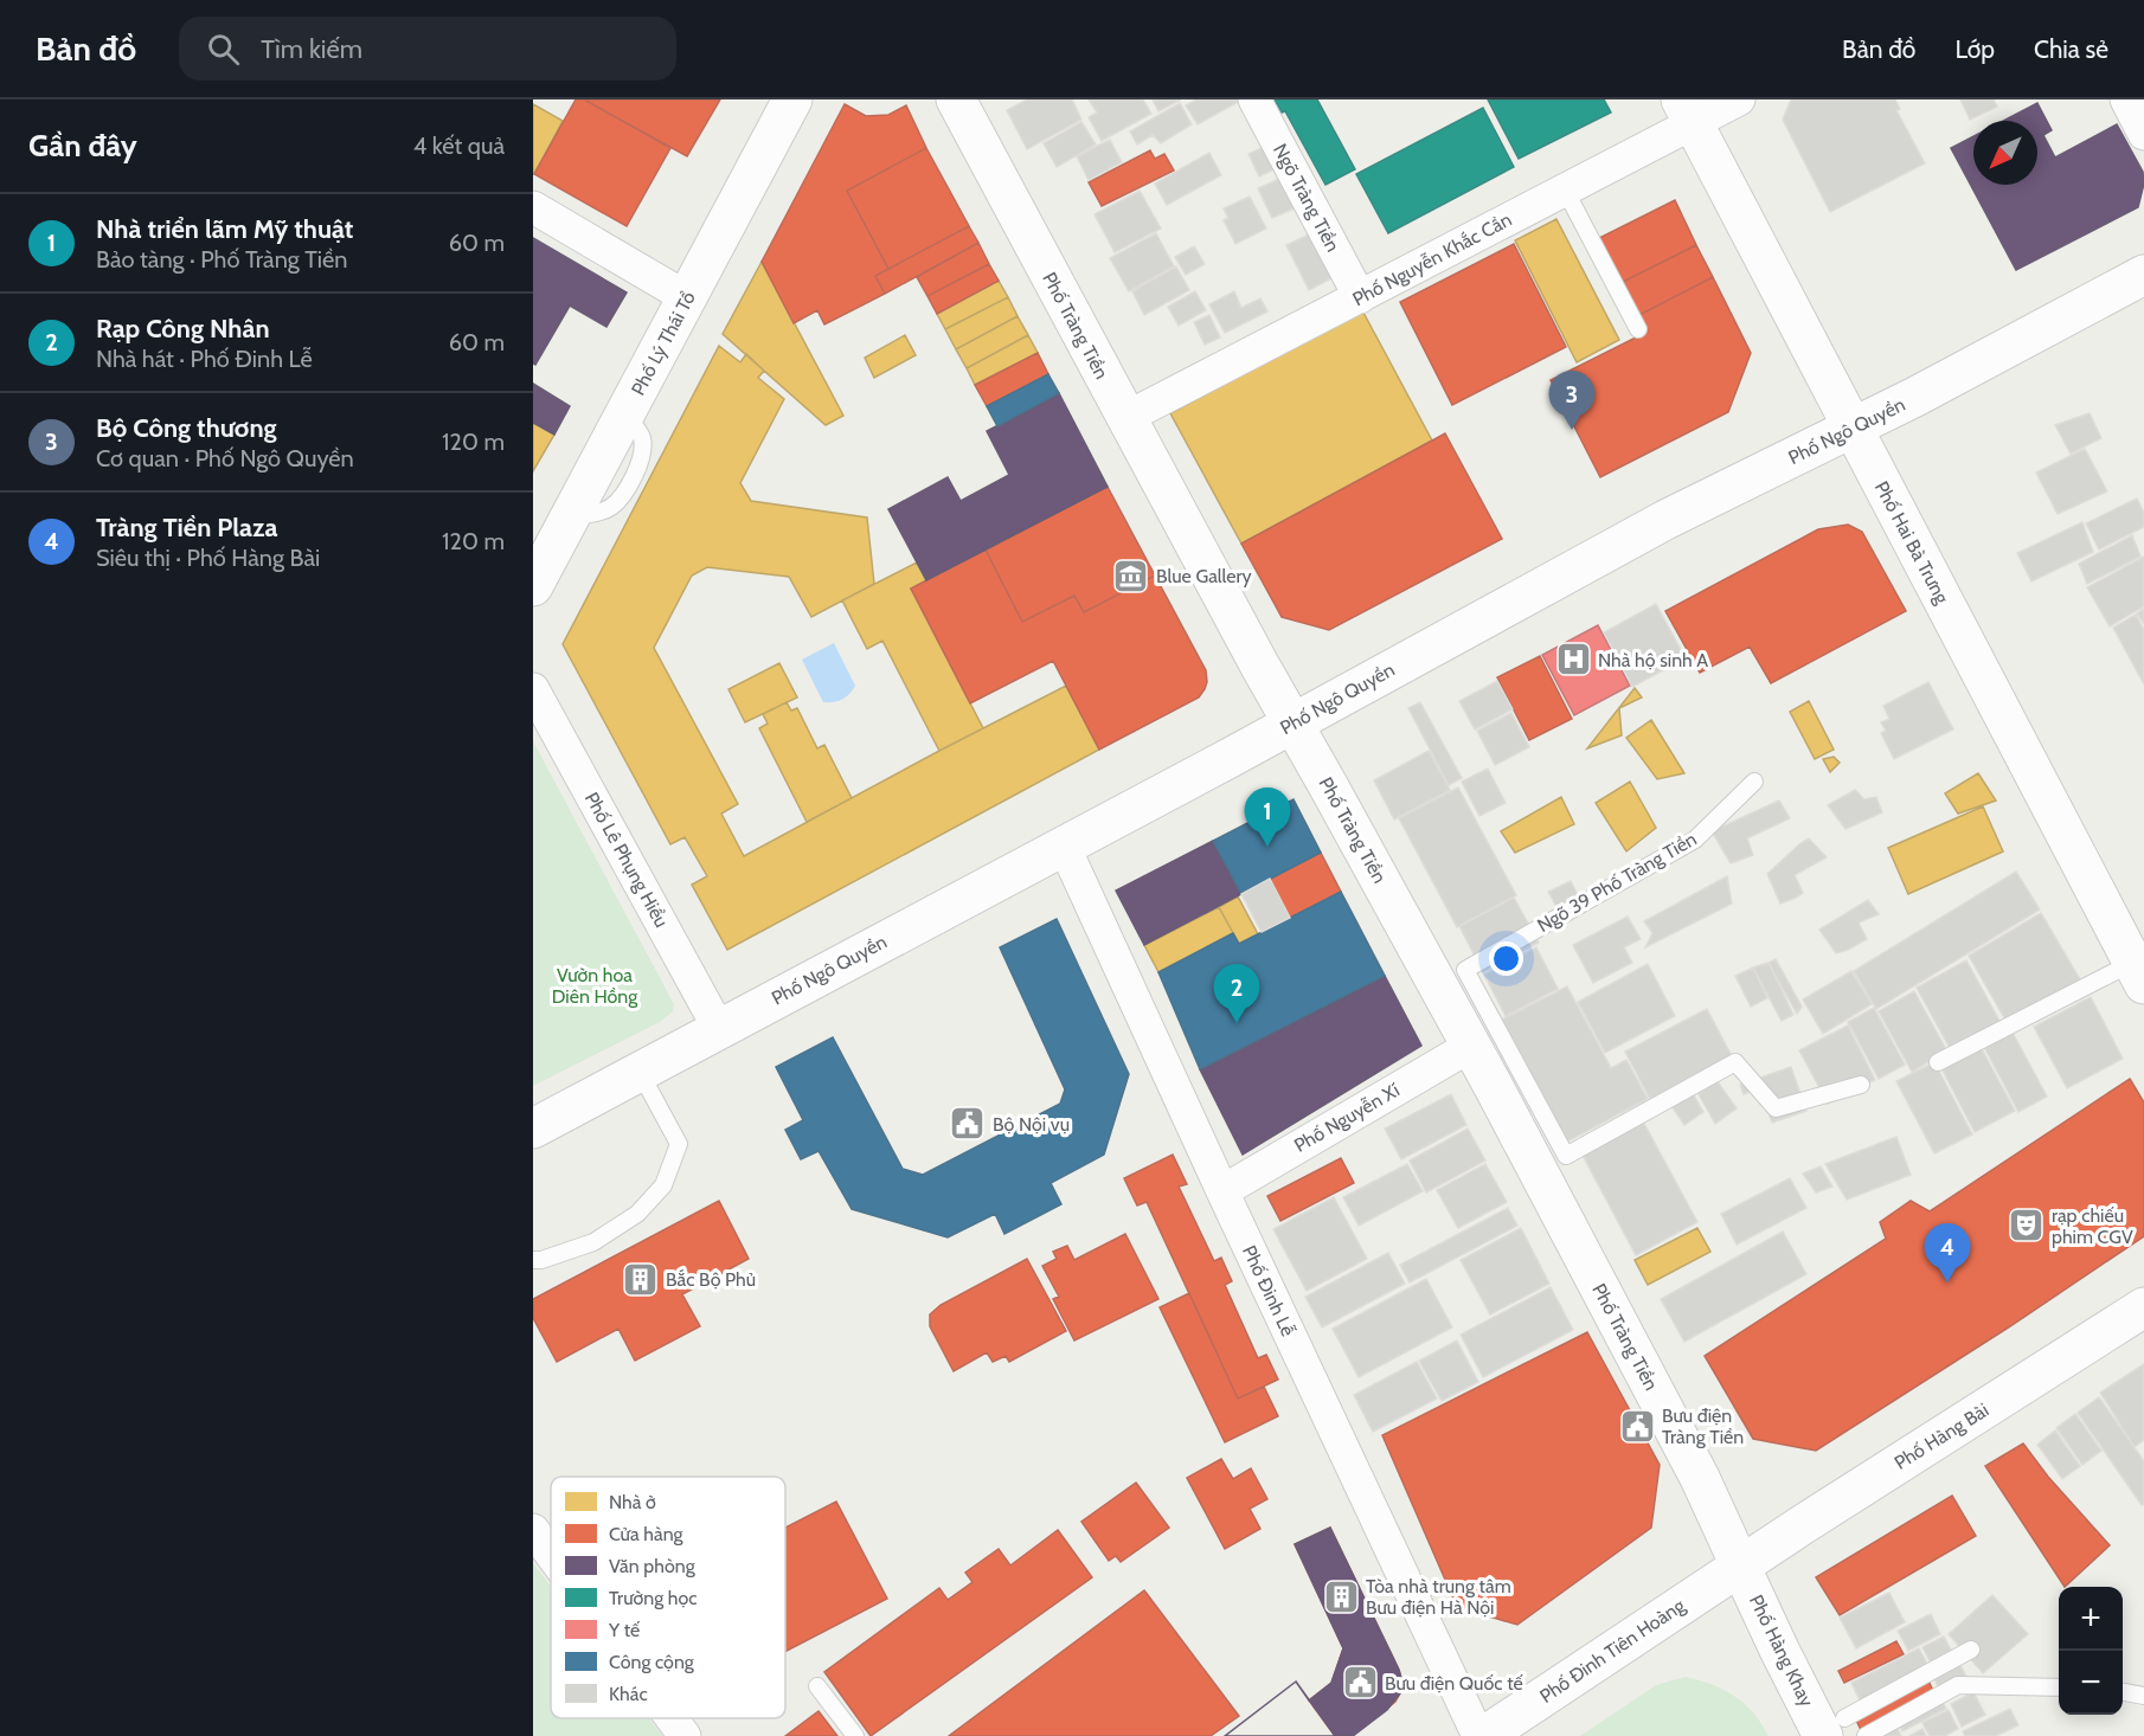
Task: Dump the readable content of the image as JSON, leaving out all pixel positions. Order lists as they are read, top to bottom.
{
  "streets": {
    "street": [
      "Ngõ Tràng Tiền",
      "Phố Nguyễn Khắc Cần",
      "Phố Tràng Tiền",
      "Phố Lý Thái Tổ",
      "Phố Ngô Quyền",
      "Phố Hai Bà Trưng",
      "Phố Lê Phụng Hiểu",
      "Phố Nguyễn Xí",
      "Phố Đinh Lễ",
      "Phố Hàng Bài",
      "Phố Đinh Tiên Hoàng",
      "Phố Hàng Khay"
    ],
    "lane": ["Ngõ 39 Phố Tràng Tiền"]
  },
  "crossings": [
    ["Ngõ Tràng Tiền", "Phố Nguyễn Khắc Cần"],
    ["Phố Nguyễn Khắc Cần", "Phố Tràng Tiền"],
    ["Phố Nguyễn Khắc Cần", "Phố Hai Bà Trưng"],
    ["Phố Tràng Tiền", "Phố Ngô Quyền"],
    ["Phố Tràng Tiền", "Phố Nguyễn Xí"],
    ["Phố Tràng Tiền", "Phố Hàng Bài"],
    ["Phố Tràng Tiền", "Phố Đinh Tiên Hoàng"],
    ["Phố Tràng Tiền", "Phố Hàng Khay"],
    ["Phố Ngô Quyền", "Phố Hai Bà Trưng"],
    ["Phố Ngô Quyền", "Phố Lê Phụng Hiểu"],
    ["Phố Ngô Quyền", "Phố Đinh Lễ"],
    ["Phố Nguyễn Xí", "Phố Đinh Lễ"],
    ["Phố Hàng Bài", "Phố Đinh Tiên Hoàng"],
    ["Phố Hàng Bài", "Phố Hàng Khay"],
    ["Phố Đinh Tiên Hoàng", "Phố Hàng Khay"]
  ],
  "parks": ["Vườn hoa Diên Hồng"],
  "places": {
    "museum": ["Blue Gallery"],
    "hospital": ["Nhà hộ sinh A"],
    "public building": ["Bộ Nội vụ", "Bưu điện Tràng Tiền", "Bưu điện Quốc tế"],
    "theatre": ["rạp chiếu phim CGV"],
    "building": ["Bắc Bộ Phủ", "Tòa nhà trung tâm Bưu điện Hà Nội"]
  },
  "legend": [
    "Nhà ở",
    "Cửa hàng",
    "Văn phòng",
    "Trường học",
    "Y tế",
    "Công cộng",
    "Khác"
  ],
  "north": "bottom left",
  "page": {
    "header": "Bản đồ",
    "search": "Tìm kiếm",
    "nav": ["Bản đồ", "Lớp", "Chia sẻ"],
    "heading": ["Gần đây", "4 kết quả"],
    "list": [
      {
        "mark": "1",
        "name": "Nhà triển lãm Mỹ thuật",
        "note": "Bảo tàng · Phố Tràng Tiền",
        "value": "60 m"
      },
      {
        "mark": "2",
        "name": "Rạp Công Nhân",
        "note": "Nhà hát · Phố Đinh Lễ",
        "value": "60 m"
      },
      {
        "mark": "3",
        "name": "Bộ Công thương",
        "note": "Cơ quan · Phố Ngô Quyền",
        "value": "120 m"
      },
      {
        "mark": "4",
        "name": "Tràng Tiền Plaza",
        "note": "Siêu thị · Phố Hàng Bài",
        "value": "120 m"
      }
    ],
    "pins": [
      "3",
      "1",
      "2",
      "4"
    ],
    "map_buttons": ["+", "−"]
  }
}
